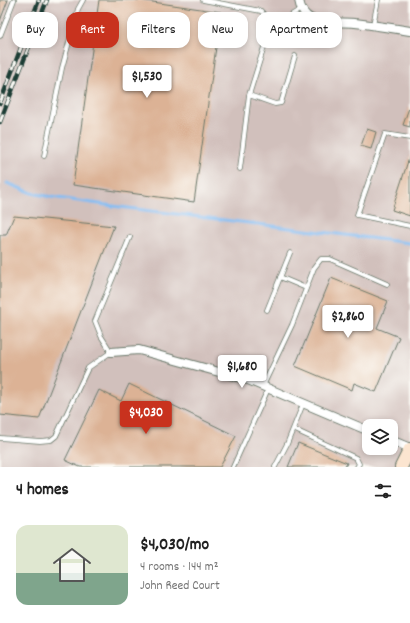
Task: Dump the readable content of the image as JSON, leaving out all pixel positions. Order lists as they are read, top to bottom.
{
  "page": {
    "chip": [
      "Buy",
      "Rent",
      "Filters",
      "New",
      "Apartment"
    ],
    "price": [
      "$1,530",
      "$2,860",
      "$1,680",
      "$4,030"
    ],
    "heading": "4 homes",
    "list": [
      {
        "name": "$4,030/mo",
        "note": "4 rooms · 144 m² · John Reed Court"
      }
    ]
  }
}
